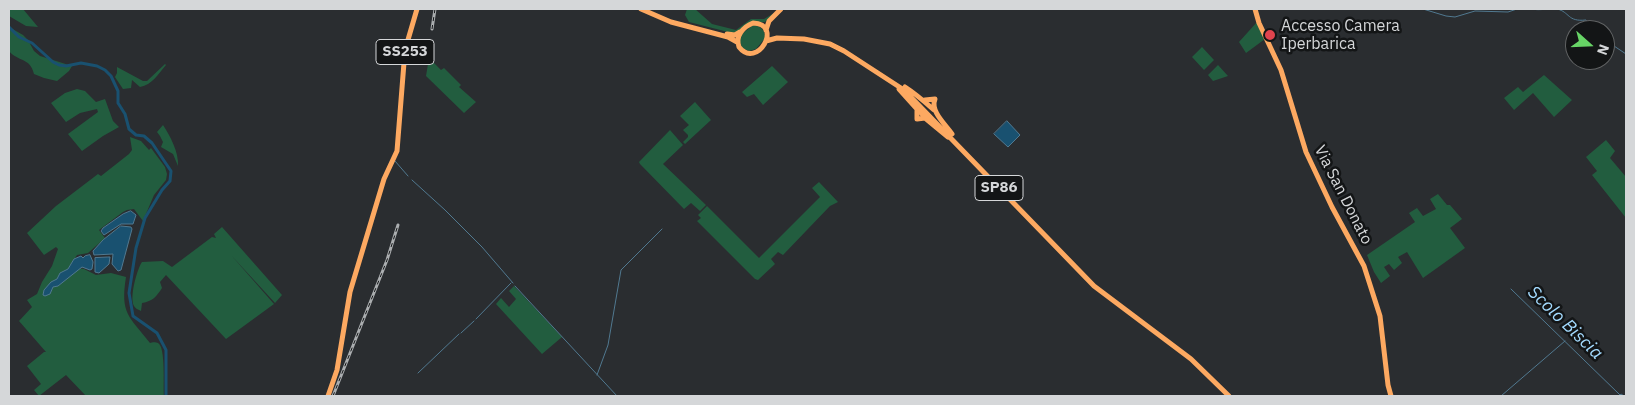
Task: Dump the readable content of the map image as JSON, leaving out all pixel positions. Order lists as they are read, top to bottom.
{
  "streets": {
    "main road": ["SS253", "SP86", "Via San Donato"]
  },
  "water": ["Scolo Biscia"],
  "places": ["Accesso Camera Iperbarica"],
  "north": "right"
}
